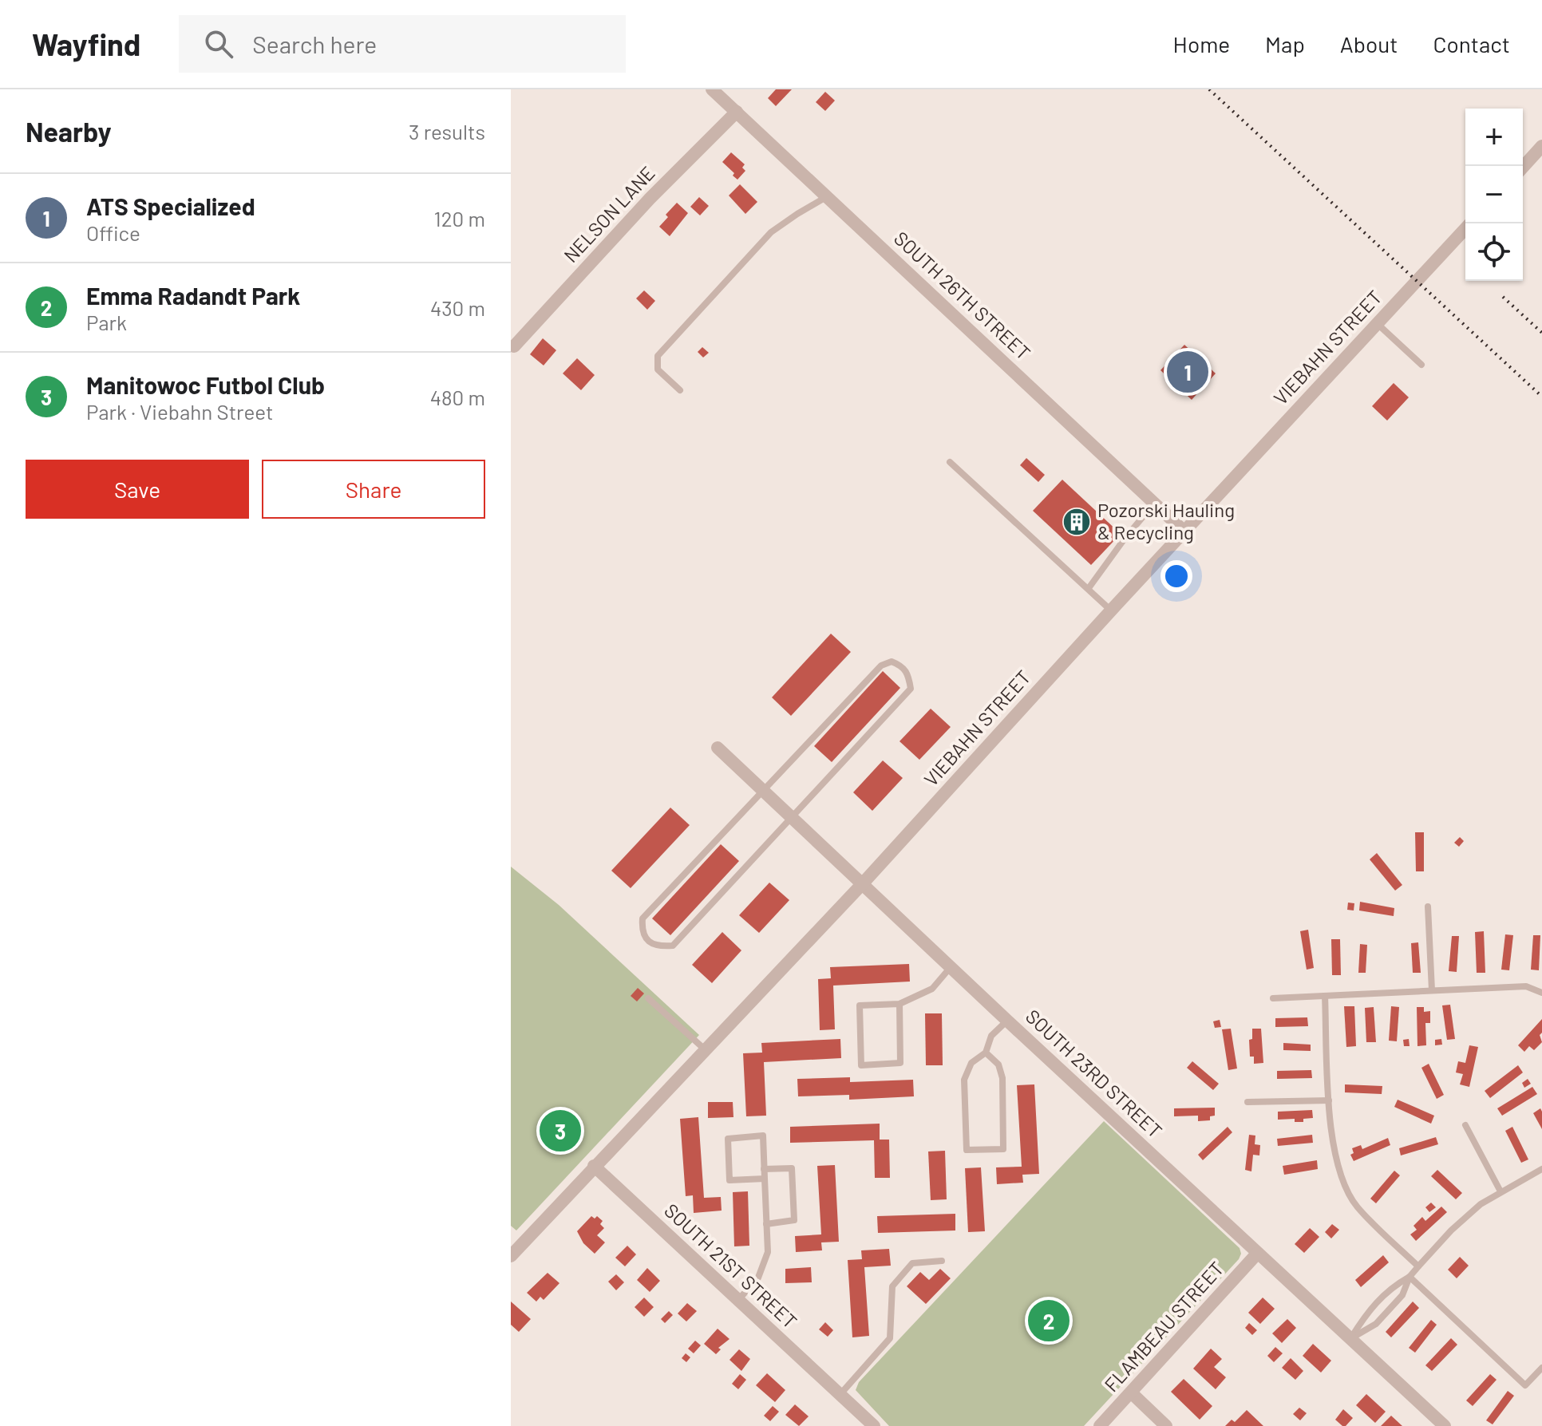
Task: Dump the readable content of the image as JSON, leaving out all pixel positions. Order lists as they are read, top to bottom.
{
  "streets": {
    "street": [
      "NELSON LANE",
      "SOUTH 26TH STREET",
      "VIEBAHN STREET",
      "SOUTH 23RD STREET",
      "SOUTH 21ST STREET",
      "FLAMBEAU STREET"
    ]
  },
  "crossings": [
    ["NELSON LANE", "SOUTH 26TH STREET"],
    ["SOUTH 26TH STREET", "VIEBAHN STREET"],
    ["VIEBAHN STREET", "SOUTH 23RD STREET"],
    ["VIEBAHN STREET", "SOUTH 21ST STREET"],
    ["SOUTH 23RD STREET", "FLAMBEAU STREET"]
  ],
  "places": {
    "building": ["Pozorski Hauling & Recycling"]
  },
  "page": {
    "header": "Wayfind",
    "search": "Search here",
    "nav": [
      "Home",
      "Map",
      "About",
      "Contact"
    ],
    "heading": ["Nearby", "3 results"],
    "map_buttons": ["+", "−"],
    "list": [
      {
        "mark": "1",
        "name": "ATS Specialized",
        "note": "Office",
        "value": "120 m"
      },
      {
        "mark": "2",
        "name": "Emma Radandt Park",
        "note": "Park",
        "value": "430 m"
      },
      {
        "mark": "3",
        "name": "Manitowoc Futbol Club",
        "note": "Park · Viebahn Street",
        "value": "480 m"
      }
    ],
    "pins": ["1", "3", "2"],
    "buttons": ["Save", "Share"]
  }
}
